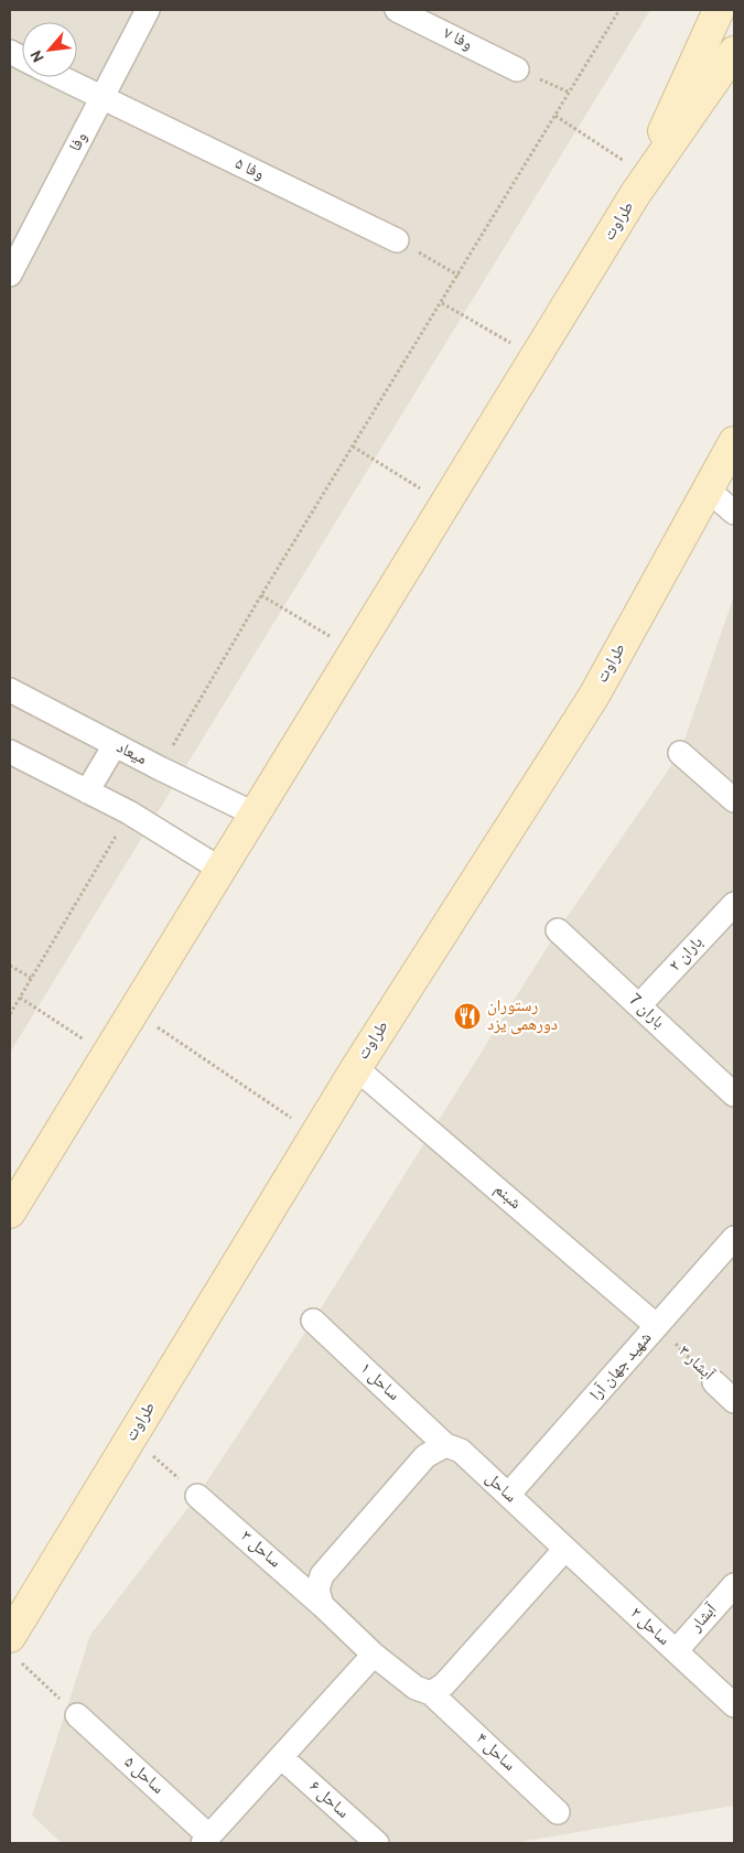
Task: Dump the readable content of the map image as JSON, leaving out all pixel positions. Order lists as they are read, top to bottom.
{
  "streets": {
    "main road": ["طراوت"],
    "street": [
      "وفا ۷",
      "وفا",
      "وفا ۵",
      "میعاد",
      "باران ۲",
      "باران 7",
      "شبنم",
      "آبشار ۳",
      "شهید جهان آرا",
      "ساحل ۱",
      "ساحل",
      "ساحل ۳",
      "آبشار",
      "ساحل ۲",
      "ساحل ۴",
      "ساحل ۵",
      "ساحل ۶"
    ]
  },
  "crossings": [
    ["وفا", "وفا ۵"],
    ["طراوت", "میعاد"],
    ["طراوت", "شبنم"],
    ["باران ۲", "باران 7"],
    ["شبنم", "آبشار ۳"],
    ["شبنم", "شهید جهان آرا"],
    ["آبشار ۳", "شهید جهان آرا"],
    ["شهید جهان آرا", "ساحل"],
    ["ساحل ۱", "ساحل"],
    ["ساحل", "ساحل ۲"],
    ["آبشار", "ساحل ۲"]
  ],
  "places": {
    "restaurant": ["رستوران دورهمی یزد"]
  },
  "north": "bottom left"
}
